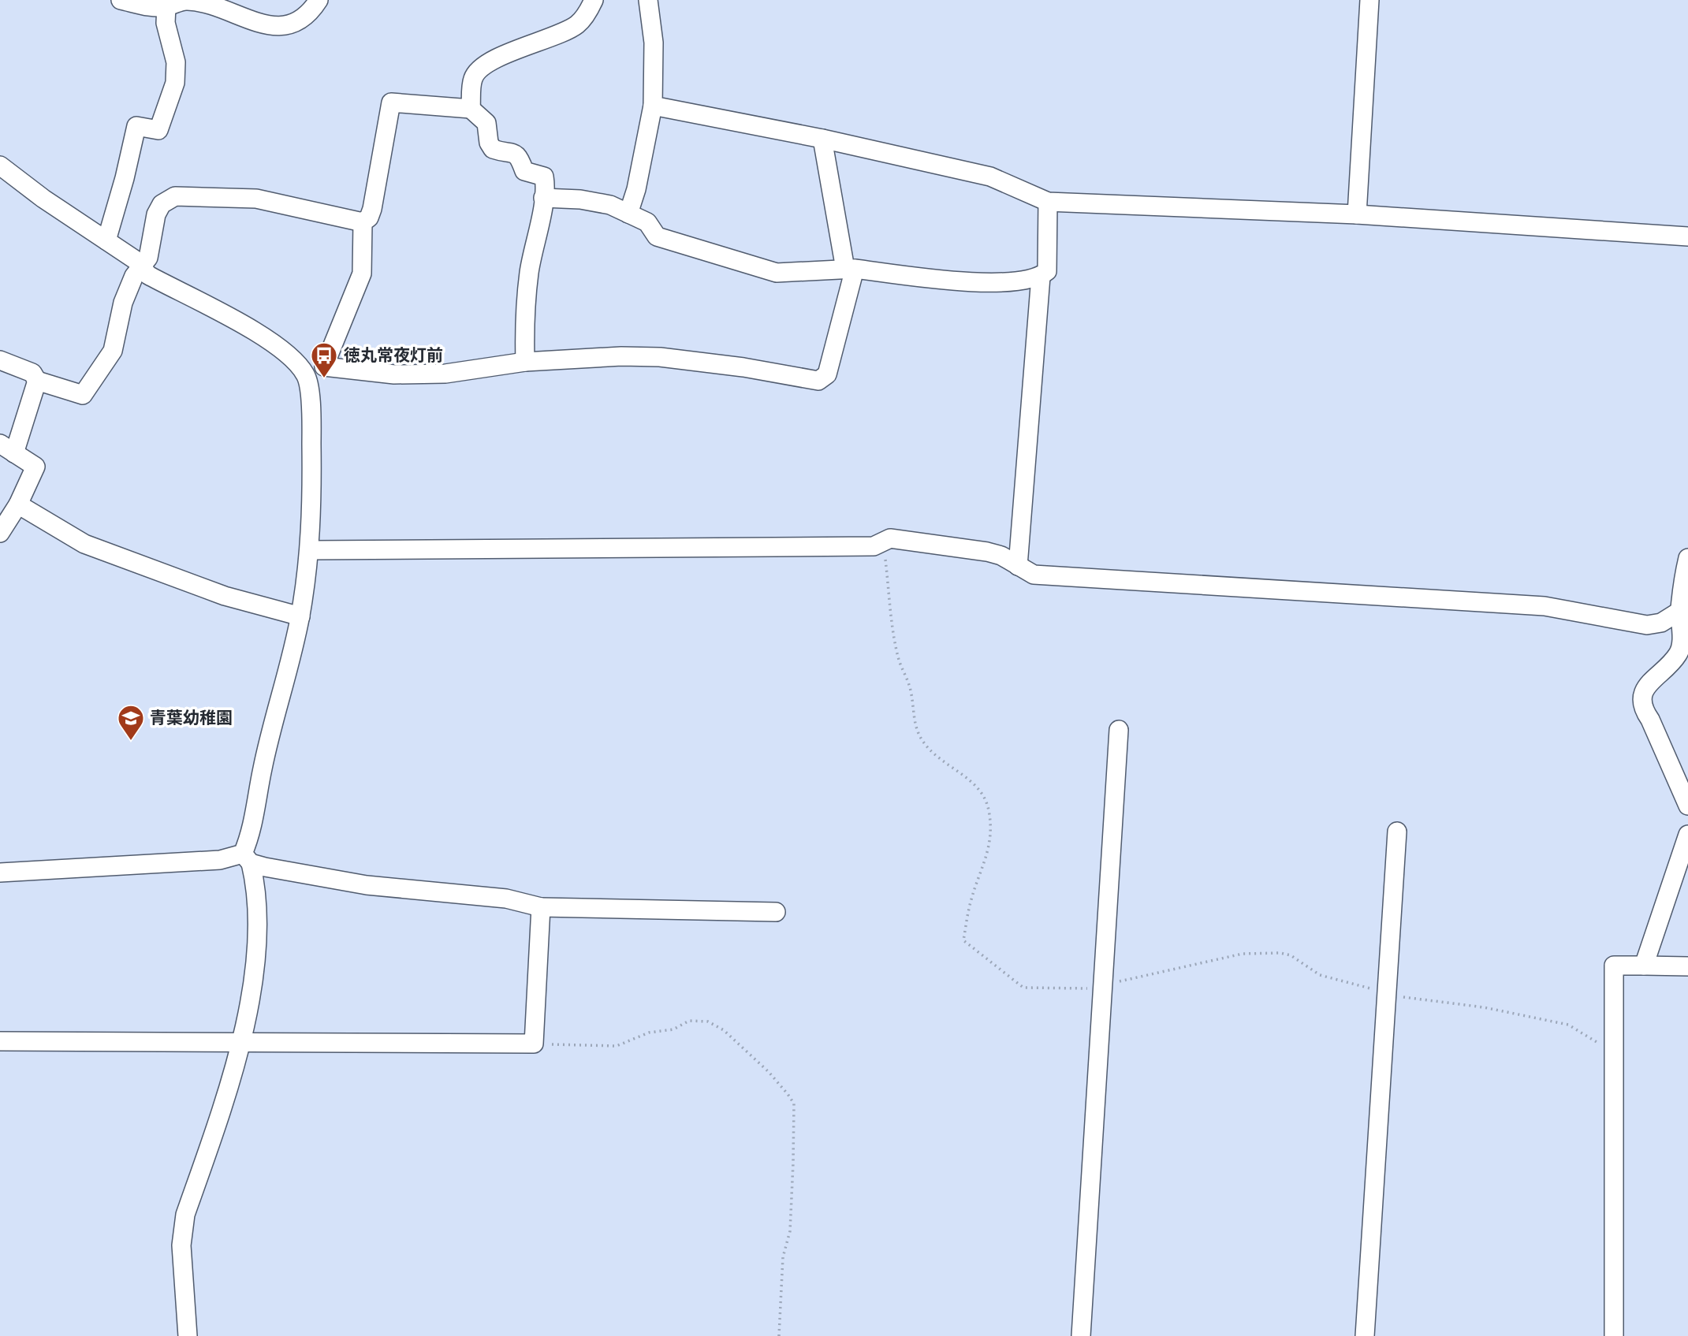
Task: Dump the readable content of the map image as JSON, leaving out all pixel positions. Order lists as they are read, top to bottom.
{
  "places": {
    "bus stop": ["徳丸常夜灯前"],
    "school or university": ["青葉幼稚園"]
  }
}
